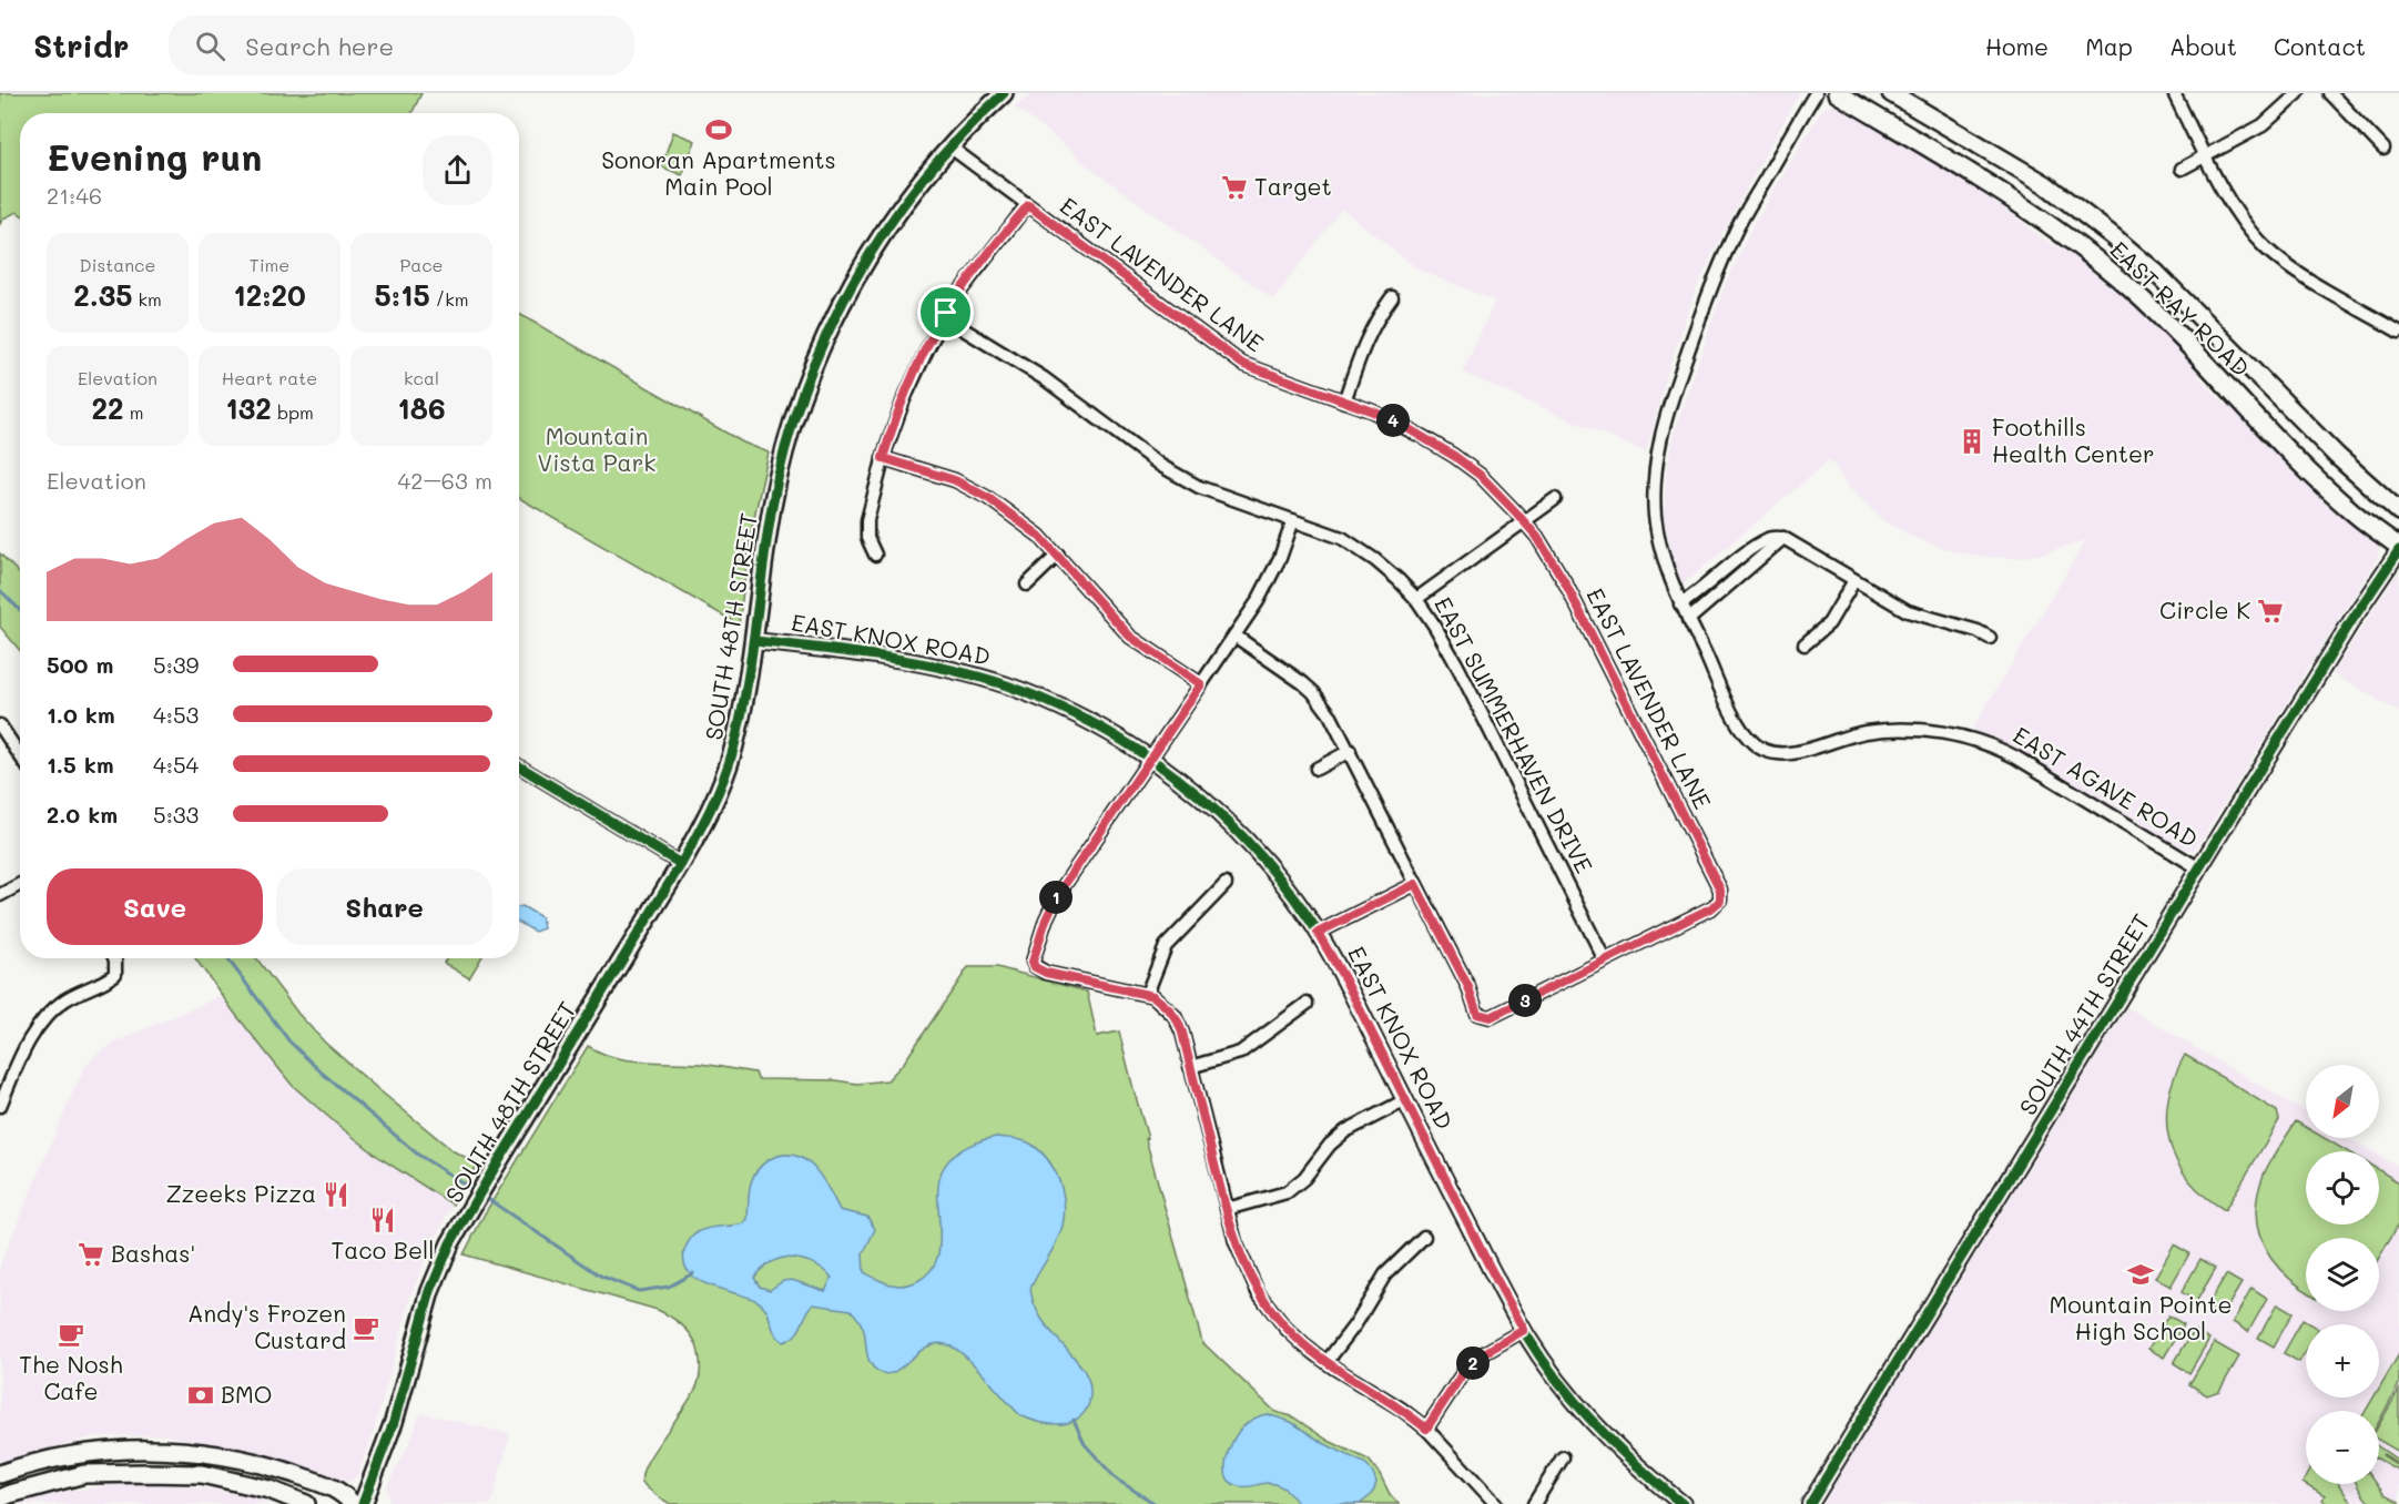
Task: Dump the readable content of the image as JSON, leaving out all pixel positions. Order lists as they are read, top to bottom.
{
  "streets": {
    "main road": ["EAST RAY ROAD", "SOUTH 48TH STREET"],
    "street": [
      "EAST LAVENDER LANE",
      "EAST KNOX ROAD",
      "EAST SUMMERHAVEN DRIVE",
      "EAST AGAVE ROAD",
      "SOUTH 44TH STREET"
    ]
  },
  "crossings": [
    ["EAST LAVENDER LANE", "SOUTH 48TH STREET"],
    ["EAST LAVENDER LANE", "EAST SUMMERHAVEN DRIVE"],
    ["EAST RAY ROAD", "SOUTH 44TH STREET"],
    ["SOUTH 48TH STREET", "EAST KNOX ROAD"],
    ["EAST AGAVE ROAD", "SOUTH 44TH STREET"]
  ],
  "parks": ["Mountain Vista Park"],
  "places": {
    "sports": ["Sonoran Apartments Main Pool"],
    "supermarket": ["Target", "Circle K", "Bashas'"],
    "building": ["Foothills Health Center"],
    "restaurant": ["Zzeeks Pizza", "Taco Bell"],
    "school or university": ["Mountain Pointe High School"],
    "cafe": ["Andy's Frozen Custard", "The Nosh Cafe"],
    "bank": ["BMO"]
  },
  "north": "bottom left",
  "page": {
    "header": "Stridr",
    "search": "Search here",
    "nav": [
      "Home",
      "Map",
      "About",
      "Contact"
    ],
    "heading": ["Evening run", "21:46"],
    "stats": [
      ["Distance", "2.35 km"],
      ["Time", "12:20"],
      ["Pace", "5:15 /km"],
      ["Elevation", "22 m"],
      ["Heart rate", "132 bpm"],
      ["kcal", "186"]
    ],
    "pins": [
      "4",
      "1",
      "3",
      "2"
    ],
    "chart": ["Elevation", "42–63 m"],
    "list": [
      {
        "name": "500 m",
        "note": "5:39"
      },
      {
        "name": "1.0 km",
        "note": "4:53"
      },
      {
        "name": "1.5 km",
        "note": "4:54"
      },
      {
        "name": "2.0 km",
        "note": "5:33"
      }
    ],
    "buttons": ["Save", "Share"],
    "map_buttons": ["+", "−"]
  }
}
